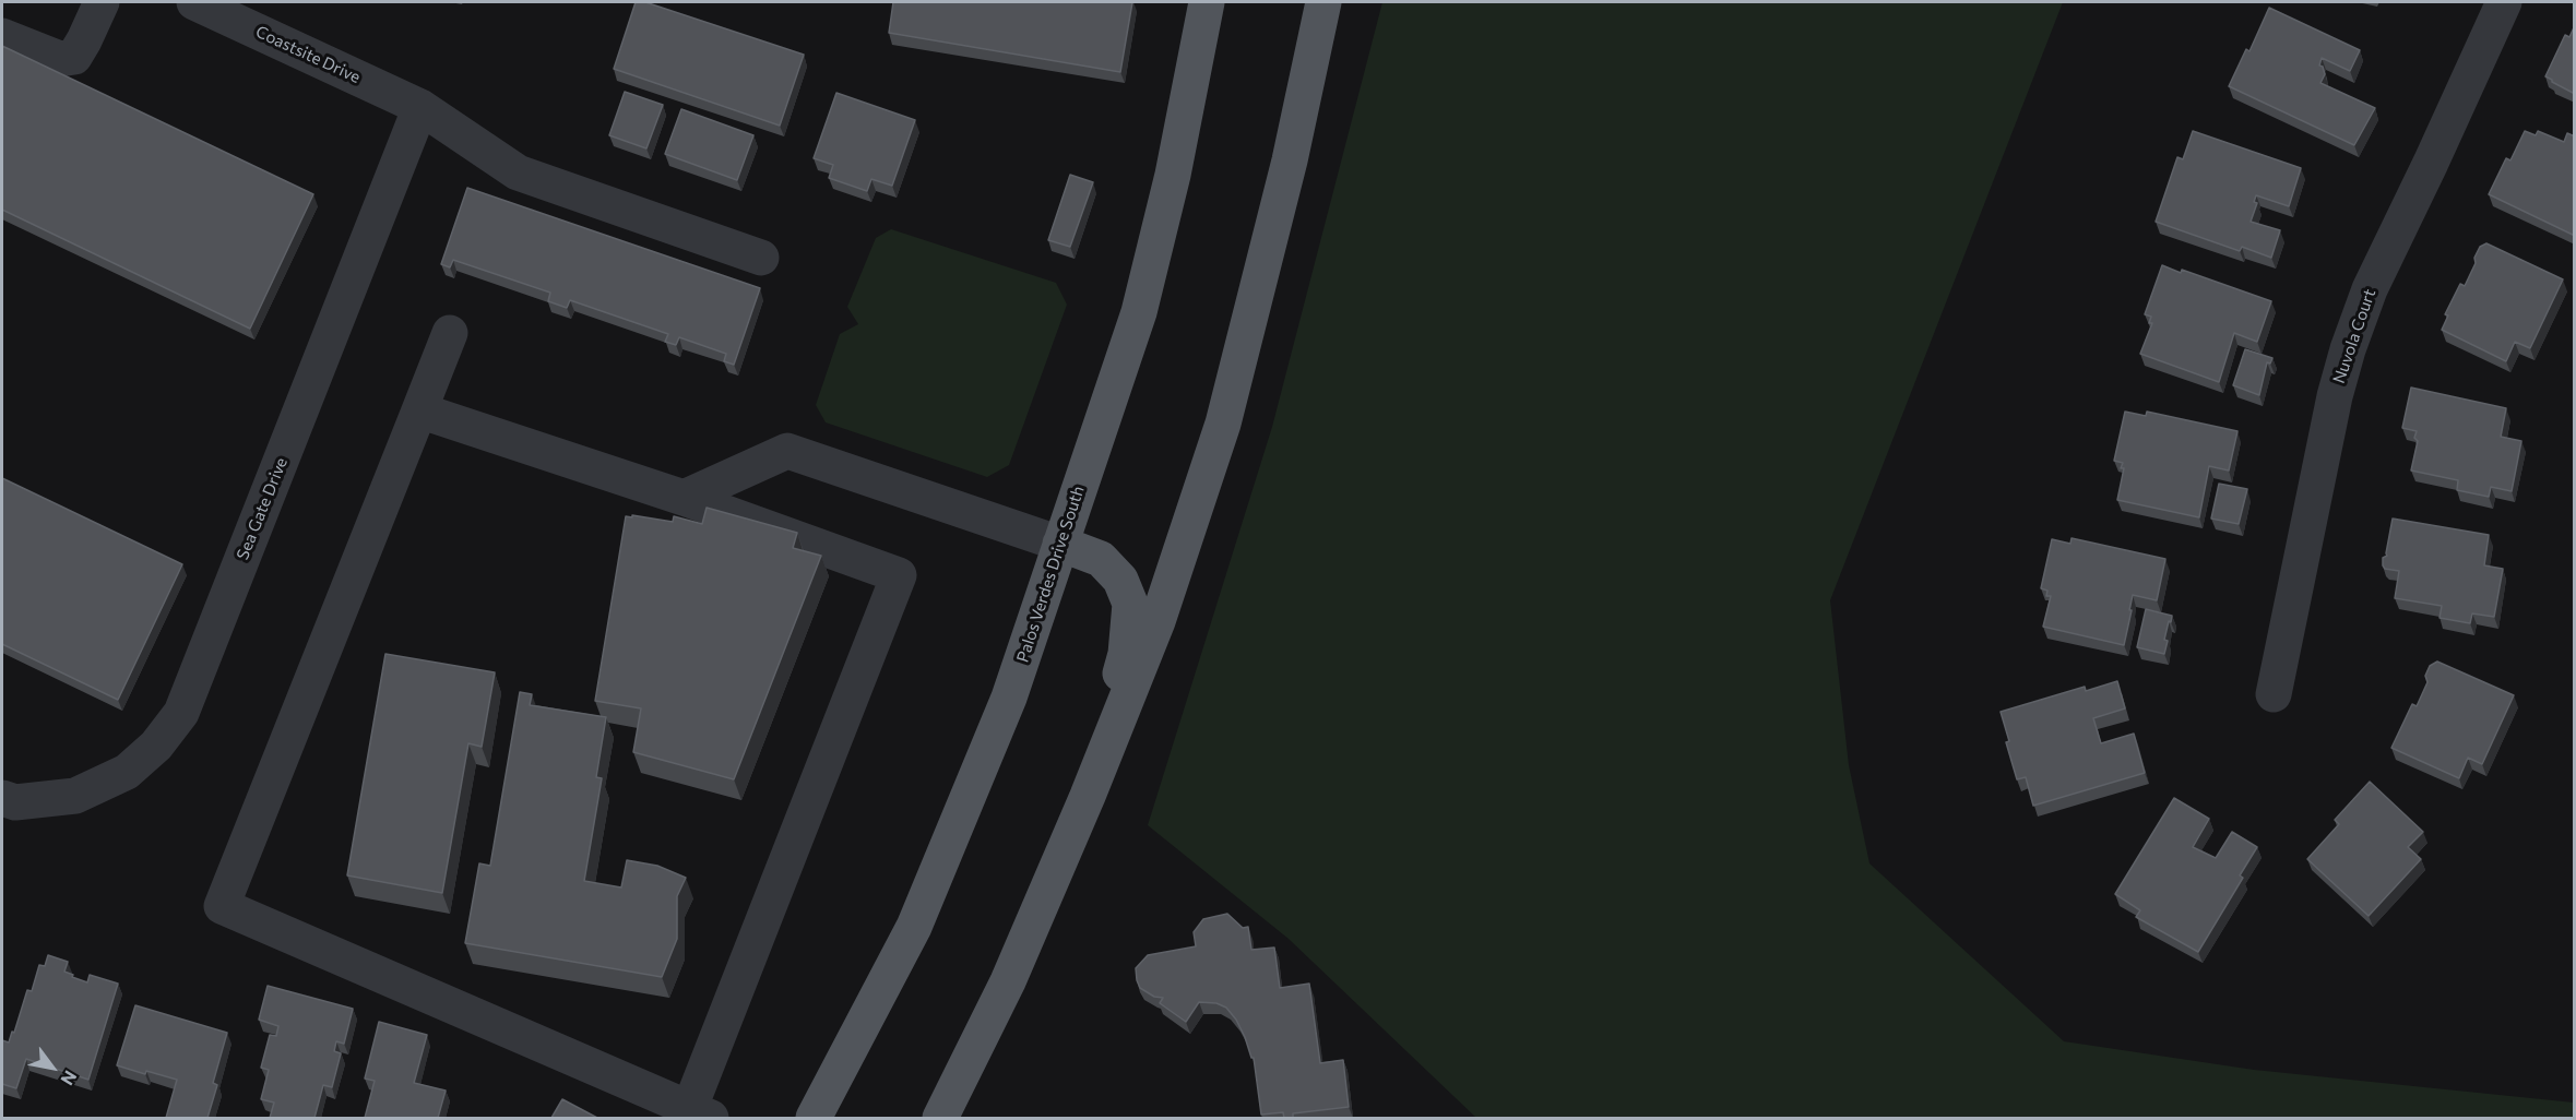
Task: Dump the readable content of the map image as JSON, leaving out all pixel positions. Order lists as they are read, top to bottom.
{
  "streets": {
    "main road": ["Palos Verdes Drive South"],
    "street": ["Coastsite Drive", "Nuvola Court", "Sea Gate Drive"]
  },
  "crossings": [
    ["Coastsite Drive", "Sea Gate Drive"]
  ],
  "north": "bottom right"
}
